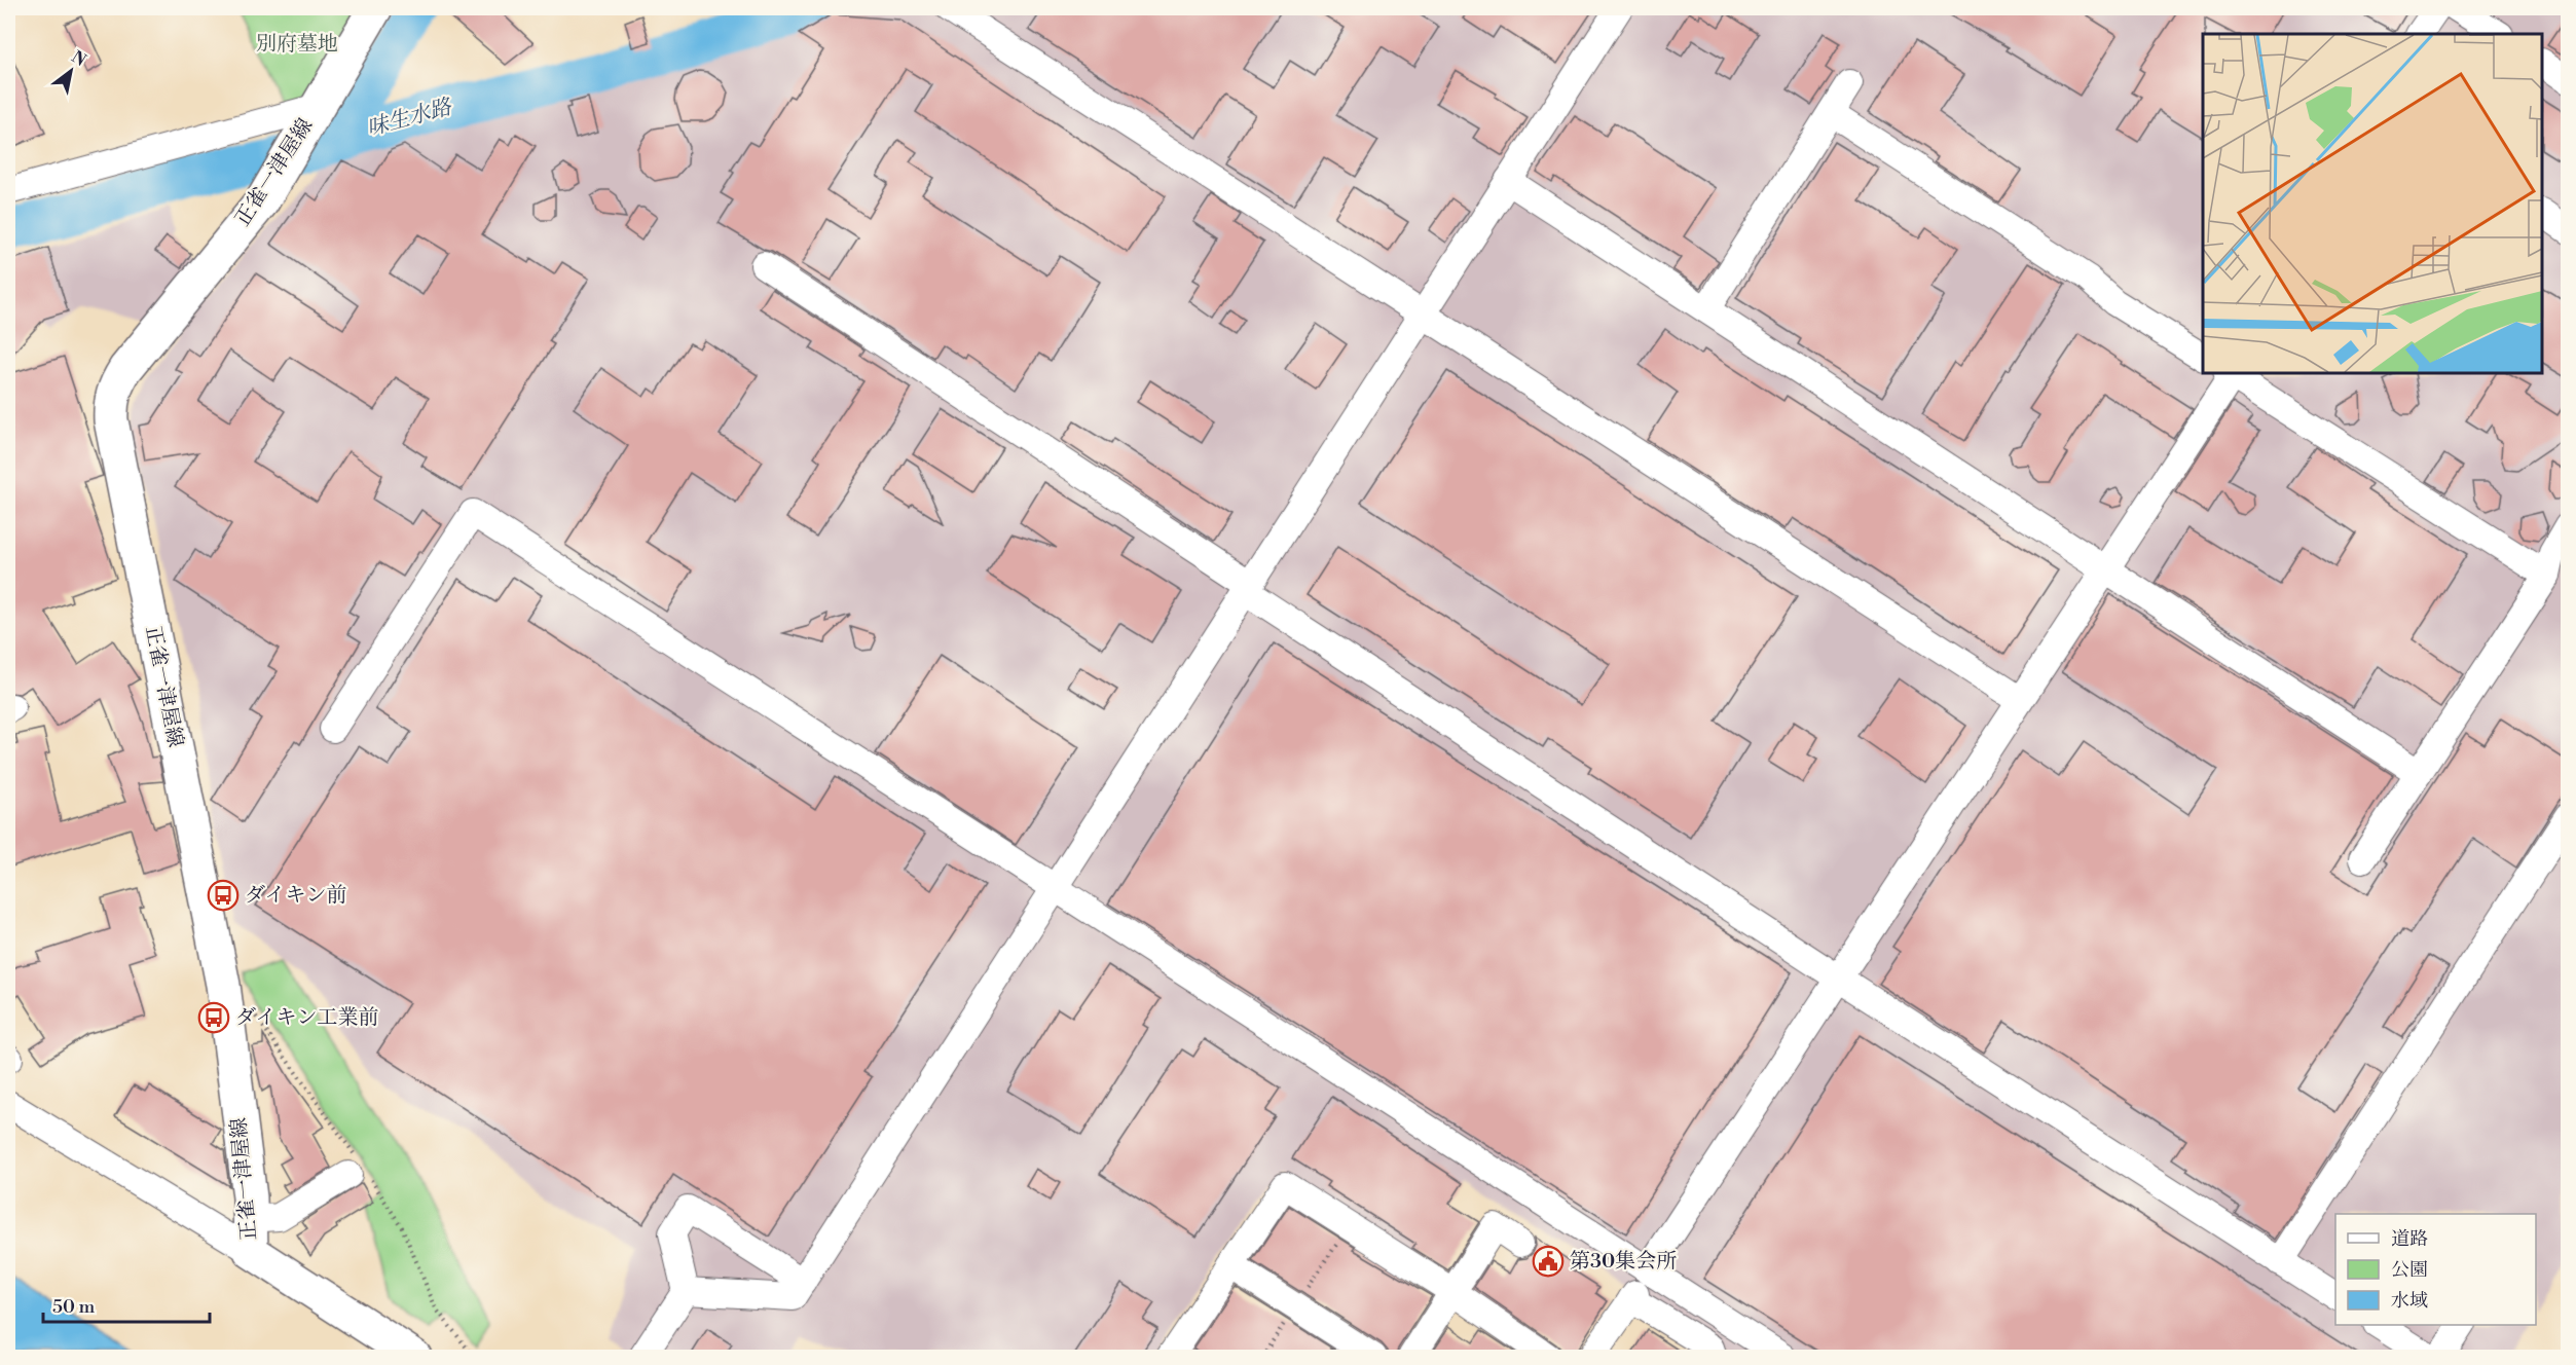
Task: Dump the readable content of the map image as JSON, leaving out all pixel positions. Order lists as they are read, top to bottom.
{
  "streets": {
    "main road": ["正雀一津屋線"]
  },
  "water": ["味生水路"],
  "parks": ["別府墓地"],
  "places": {
    "bus stop": ["ダイキン前", "ダイキン工業前"],
    "public building": ["第30集会所"]
  },
  "legend": ["道路", "公園", "水域"],
  "scale_bar": "50 m",
  "north": "top right"
}
